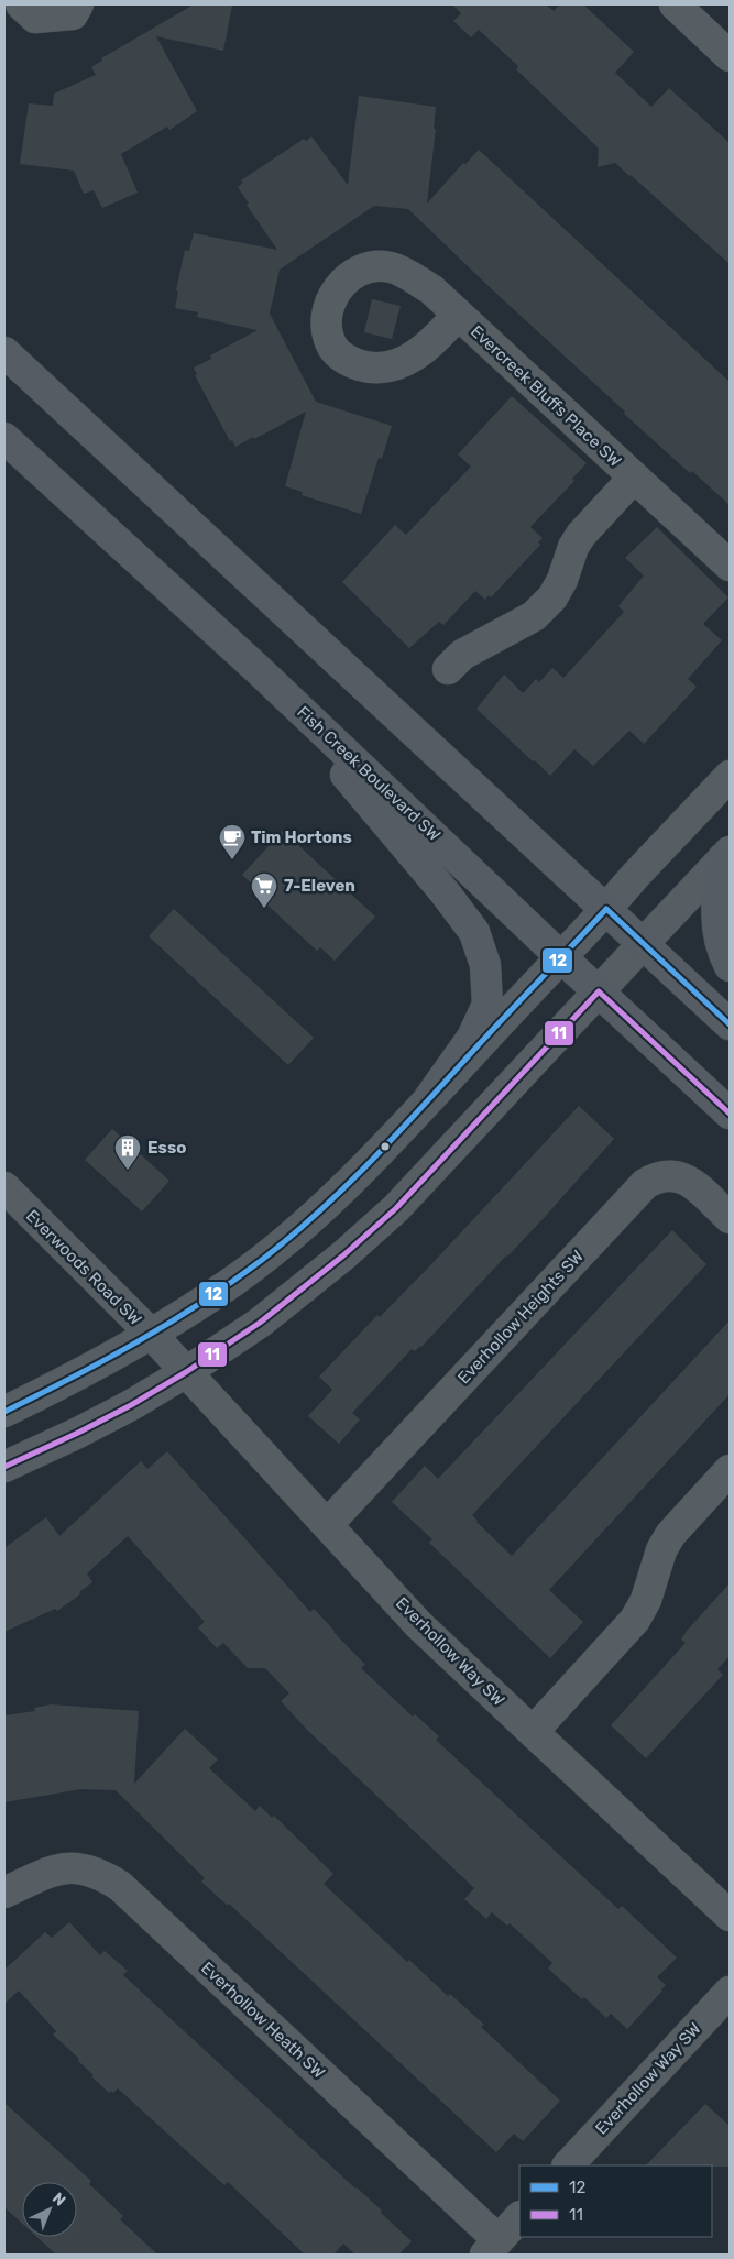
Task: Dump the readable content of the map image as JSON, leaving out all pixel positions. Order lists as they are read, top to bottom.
{
  "streets": {
    "main road": ["Fish Creek Boulevard SW"],
    "street": [
      "Evercreek Bluffs Place SW",
      "Everwoods Road SW",
      "Everhollow Heights SW",
      "Everhollow Way SW",
      "Everhollow Heath SW"
    ]
  },
  "crossings": [
    ["Everwoods Road SW", "Everhollow Way SW"],
    ["Everhollow Heights SW", "Everhollow Way SW"]
  ],
  "places": {
    "cafe": ["Tim Hortons"],
    "supermarket": ["7-Eleven"],
    "building": ["Esso"]
  },
  "lines": ["transit line 12", "transit line 11"],
  "legend": ["12", "11"],
  "north": "top right"
}
